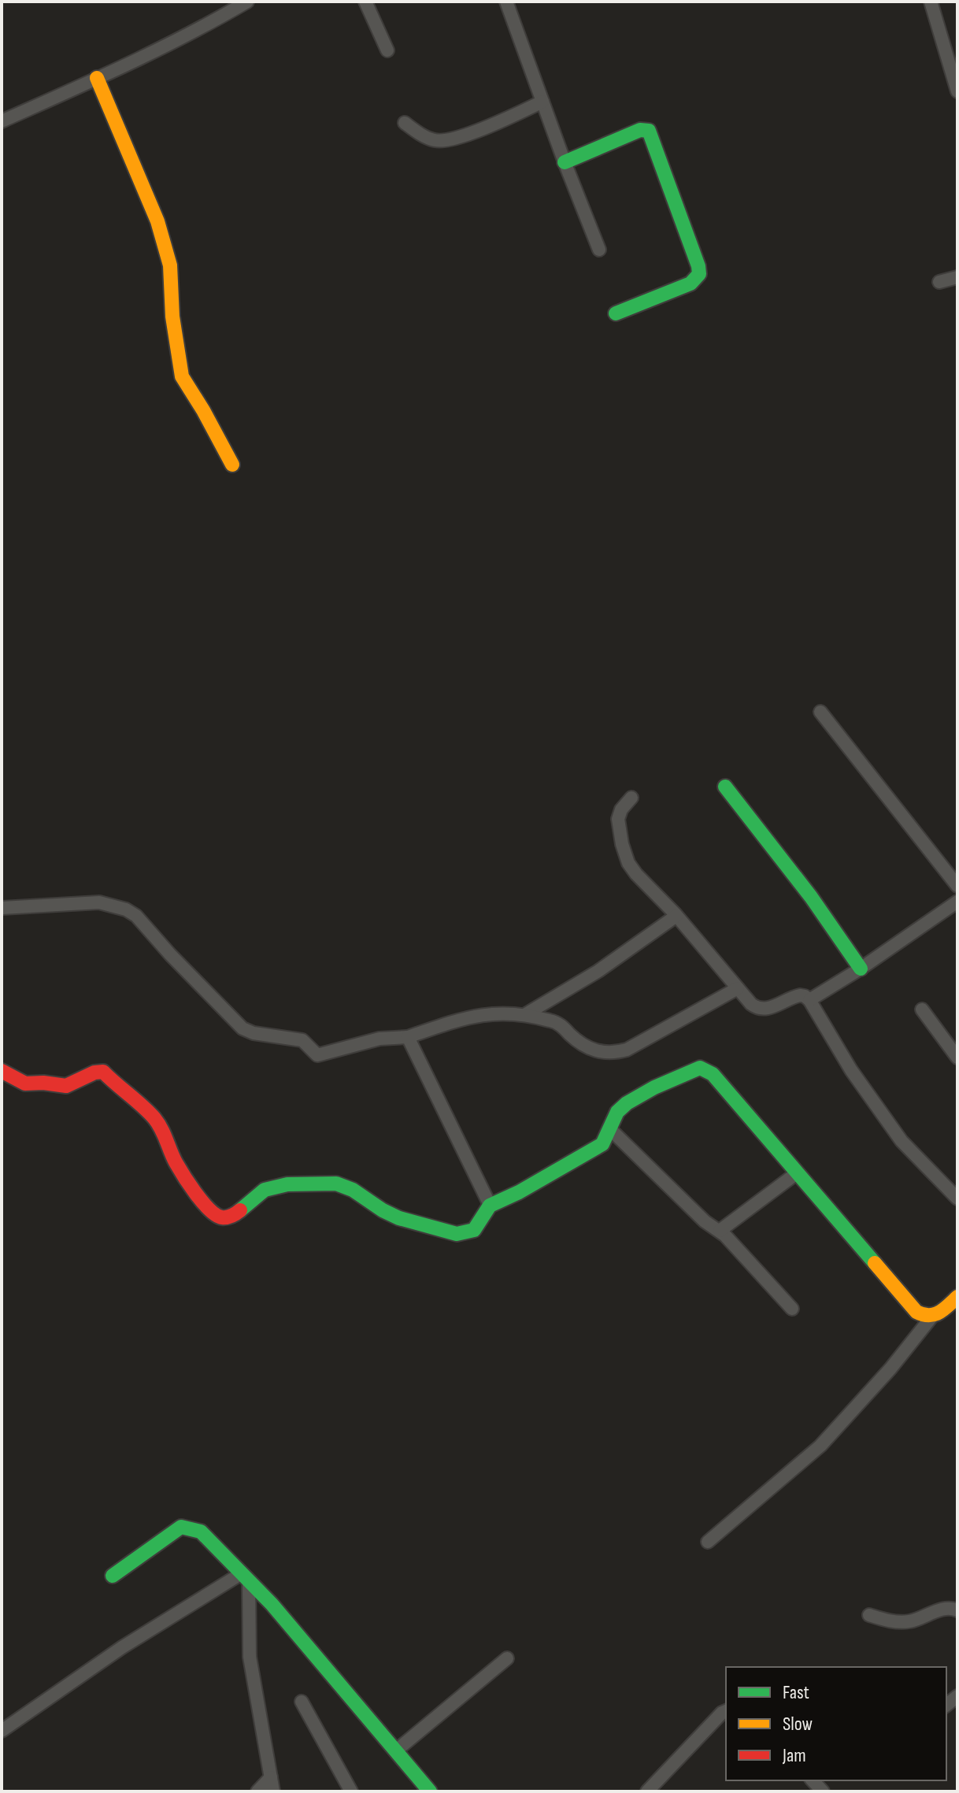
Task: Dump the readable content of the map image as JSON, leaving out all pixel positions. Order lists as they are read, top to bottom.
{
  "legend": ["Fast", "Slow", "Jam"]
}
